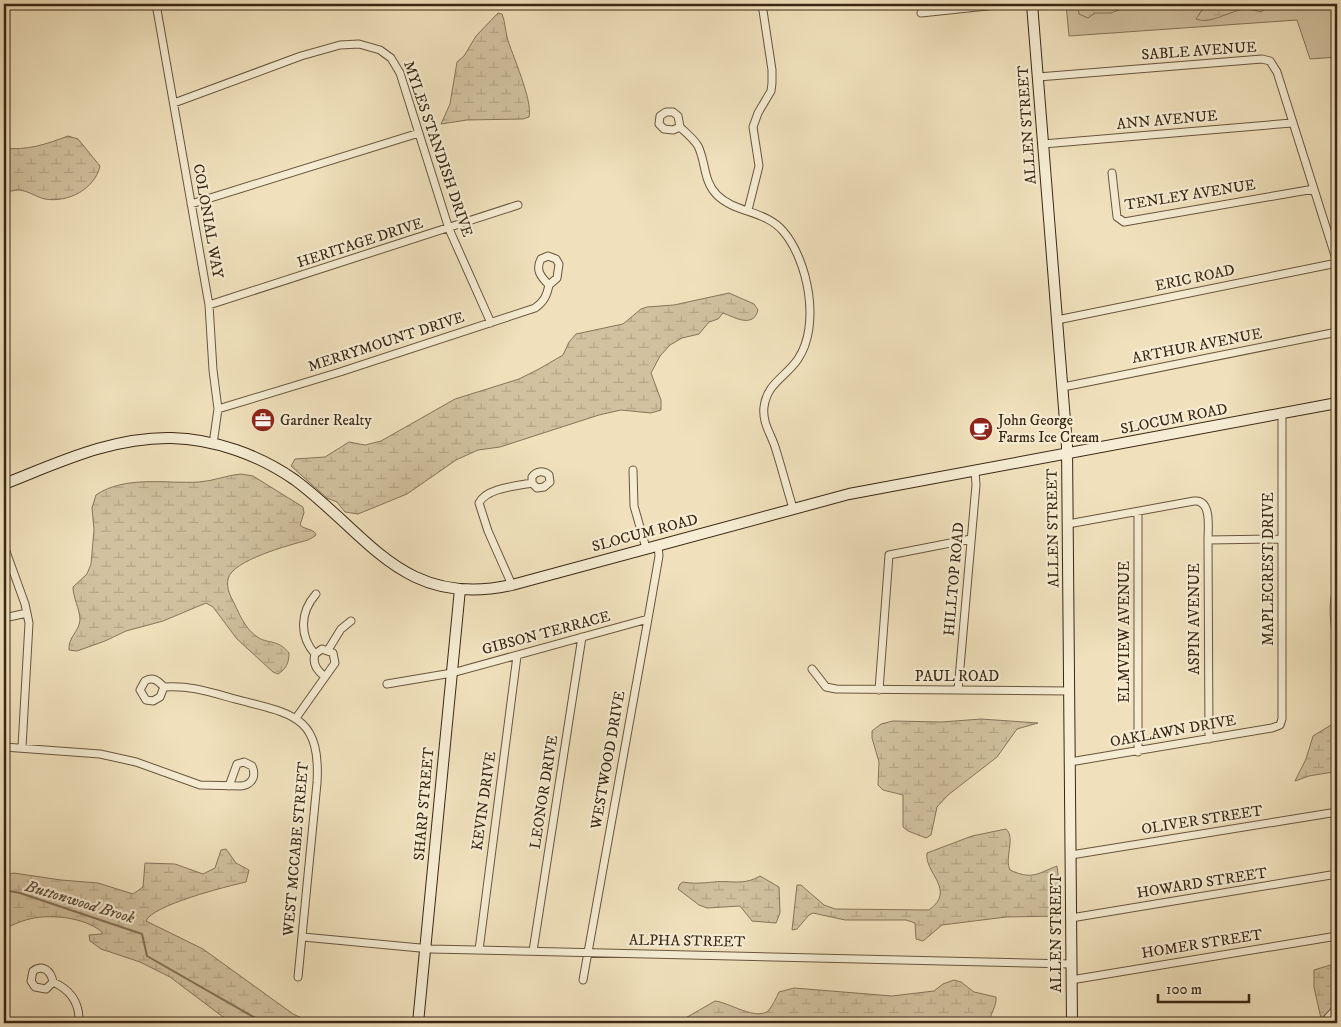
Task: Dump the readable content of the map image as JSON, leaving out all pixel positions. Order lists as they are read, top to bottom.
{
  "streets": {
    "street": [
      "SABLE AVENUE",
      "ANN AVENUE",
      "ALLEN STREET",
      "MYLES STANDISH DRIVE",
      "TENLEY AVENUE",
      "COLONIAL WAY",
      "HERITAGE DRIVE",
      "ERIC ROAD",
      "MERRYMOUNT DRIVE",
      "ARTHUR AVENUE",
      "SLOCUM ROAD",
      "MAPLECREST DRIVE",
      "HILLTOP ROAD",
      "ASPIN AVENUE",
      "ELMVIEW AVENUE",
      "GIBSON TERRACE",
      "PAUL ROAD",
      "OAKLAWN DRIVE",
      "WESTWOOD DRIVE",
      "LEONOR DRIVE",
      "KEVIN DRIVE",
      "SHARP STREET",
      "OLIVER STREET",
      "WEST MCCABE STREET",
      "HOWARD STREET",
      "ALPHA STREET",
      "HOMER STREET"
    ]
  },
  "crossings": [
    ["SABLE AVENUE", "ANN AVENUE"],
    ["SABLE AVENUE", "ALLEN STREET"],
    ["SABLE AVENUE", "TENLEY AVENUE"],
    ["SABLE AVENUE", "ERIC ROAD"],
    ["ANN AVENUE", "ALLEN STREET"],
    ["ALLEN STREET", "ERIC ROAD"],
    ["ALLEN STREET", "ARTHUR AVENUE"],
    ["ALLEN STREET", "SLOCUM ROAD"],
    ["ALLEN STREET", "PAUL ROAD"],
    ["ALLEN STREET", "OAKLAWN DRIVE"],
    ["ALLEN STREET", "OLIVER STREET"],
    ["ALLEN STREET", "HOWARD STREET"],
    ["ALLEN STREET", "ALPHA STREET"],
    ["ALLEN STREET", "HOMER STREET"],
    ["MYLES STANDISH DRIVE", "COLONIAL WAY"],
    ["MYLES STANDISH DRIVE", "HERITAGE DRIVE"],
    ["MYLES STANDISH DRIVE", "MERRYMOUNT DRIVE"],
    ["COLONIAL WAY", "HERITAGE DRIVE"],
    ["COLONIAL WAY", "MERRYMOUNT DRIVE"],
    ["COLONIAL WAY", "SLOCUM ROAD"],
    ["SLOCUM ROAD", "MAPLECREST DRIVE"],
    ["SLOCUM ROAD", "HILLTOP ROAD"],
    ["SLOCUM ROAD", "WESTWOOD DRIVE"],
    ["SLOCUM ROAD", "SHARP STREET"],
    ["MAPLECREST DRIVE", "OAKLAWN DRIVE"],
    ["HILLTOP ROAD", "PAUL ROAD"],
    ["ASPIN AVENUE", "ELMVIEW AVENUE"],
    ["ASPIN AVENUE", "OAKLAWN DRIVE"],
    ["ELMVIEW AVENUE", "OAKLAWN DRIVE"],
    ["GIBSON TERRACE", "WESTWOOD DRIVE"],
    ["GIBSON TERRACE", "LEONOR DRIVE"],
    ["GIBSON TERRACE", "KEVIN DRIVE"],
    ["GIBSON TERRACE", "SHARP STREET"],
    ["WESTWOOD DRIVE", "ALPHA STREET"],
    ["LEONOR DRIVE", "ALPHA STREET"],
    ["KEVIN DRIVE", "ALPHA STREET"],
    ["SHARP STREET", "ALPHA STREET"],
    ["WEST MCCABE STREET", "ALPHA STREET"]
  ],
  "water": ["Buttonwood Brook"],
  "places": {
    "office": ["Gardner Realty"],
    "cafe": ["John George Farms Ice Cream"]
  },
  "scale_bar": "100 m"
}
